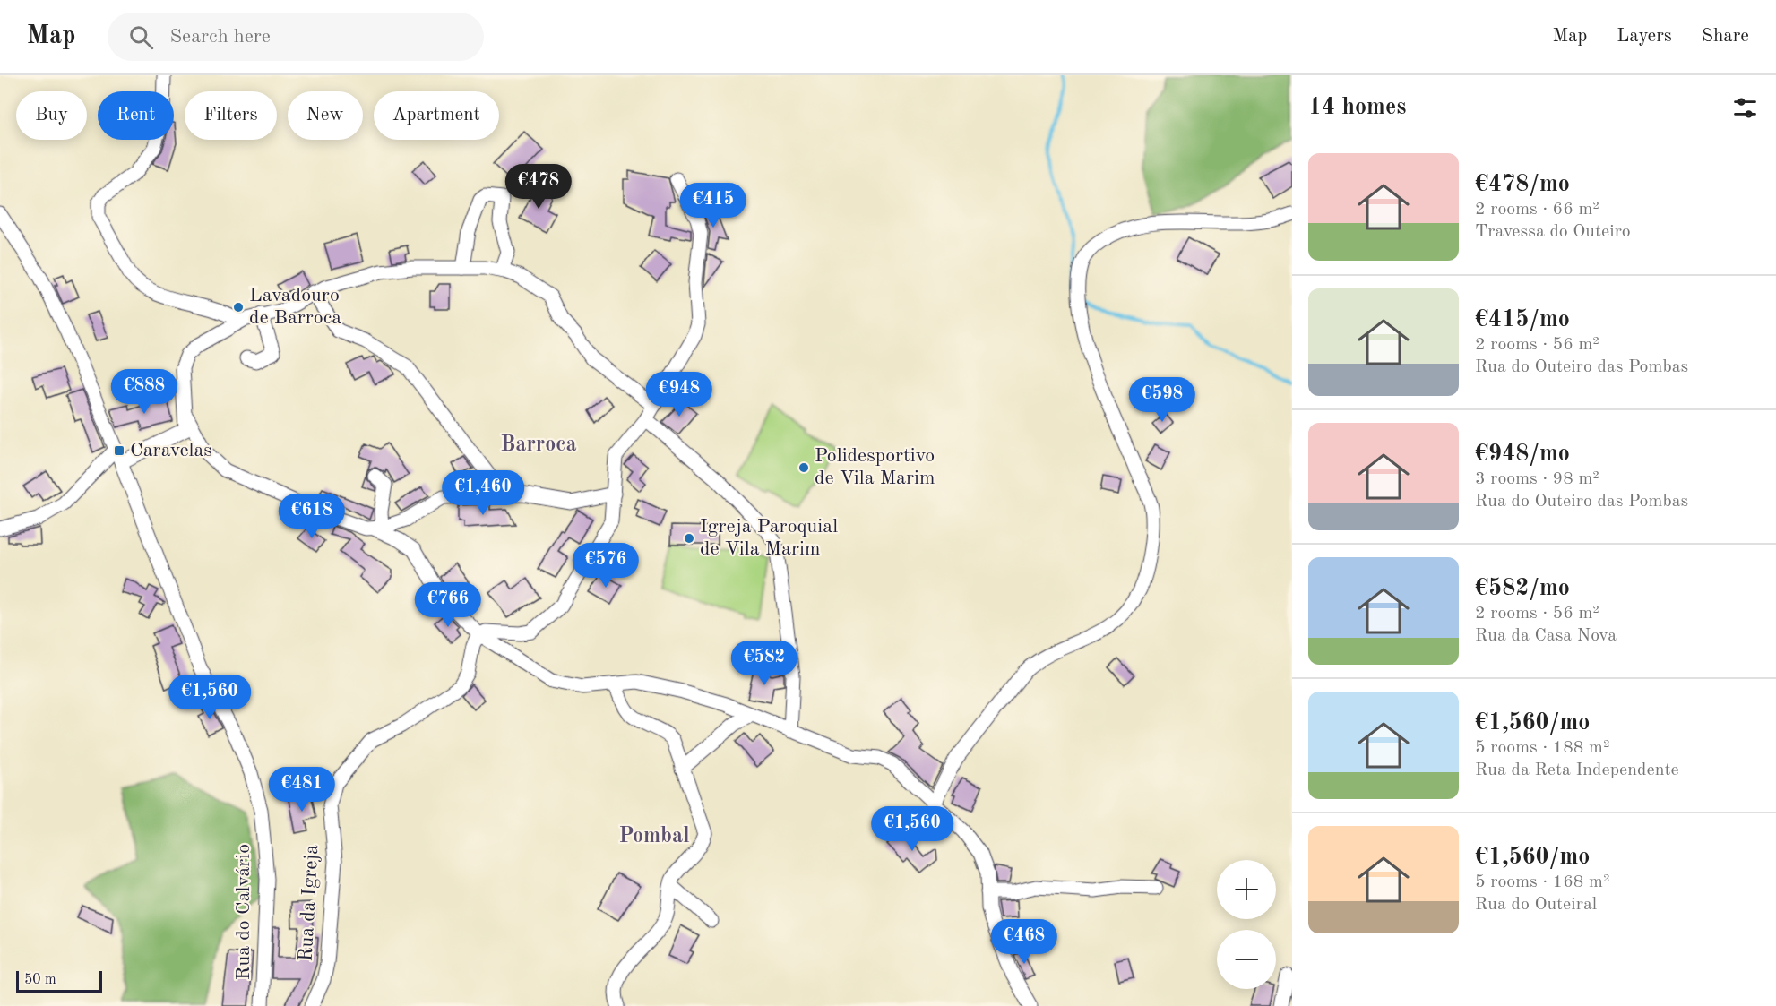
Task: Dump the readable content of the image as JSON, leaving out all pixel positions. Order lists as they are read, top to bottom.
{
  "streets": {
    "street": ["Rua da Igreja", "Rua do Calvário"]
  },
  "districts": ["Barroca", "Pombal"],
  "places": {
    "other": ["Lavadouro de Barroca", "Polidesportivo de Vila Marim", "Igreja Paroquial de Vila Marim"],
    "transit": ["Caravelas"]
  },
  "scale_bar": "50 m",
  "page": {
    "header": "Map",
    "search": "Search here",
    "nav": ["Map", "Layers", "Share"],
    "heading": "14 homes",
    "chip": [
      "Buy",
      "Rent",
      "Filters",
      "New",
      "Apartment"
    ],
    "list": [
      {
        "name": "€478/mo",
        "note": "2 rooms · 66 m² · Travessa do Outeiro"
      },
      {
        "name": "€415/mo",
        "note": "2 rooms · 56 m² · Rua do Outeiro das Pombas"
      },
      {
        "name": "€948/mo",
        "note": "3 rooms · 98 m² · Rua do Outeiro das Pombas"
      },
      {
        "name": "€582/mo",
        "note": "2 rooms · 56 m² · Rua da Casa Nova"
      },
      {
        "name": "€1,560/mo",
        "note": "5 rooms · 188 m² · Rua da Reta Independente"
      },
      {
        "name": "€1,560/mo",
        "note": "5 rooms · 168 m² · Rua do Outeiral"
      }
    ],
    "price": [
      "€478",
      "€415",
      "€888",
      "€948",
      "€598",
      "€1,460",
      "€618",
      "€576",
      "€766",
      "€582",
      "€1,560",
      "€481",
      "€1,560",
      "€468"
    ],
    "map_buttons": ["+", "−"],
    "scale": "50 m"
  }
}
